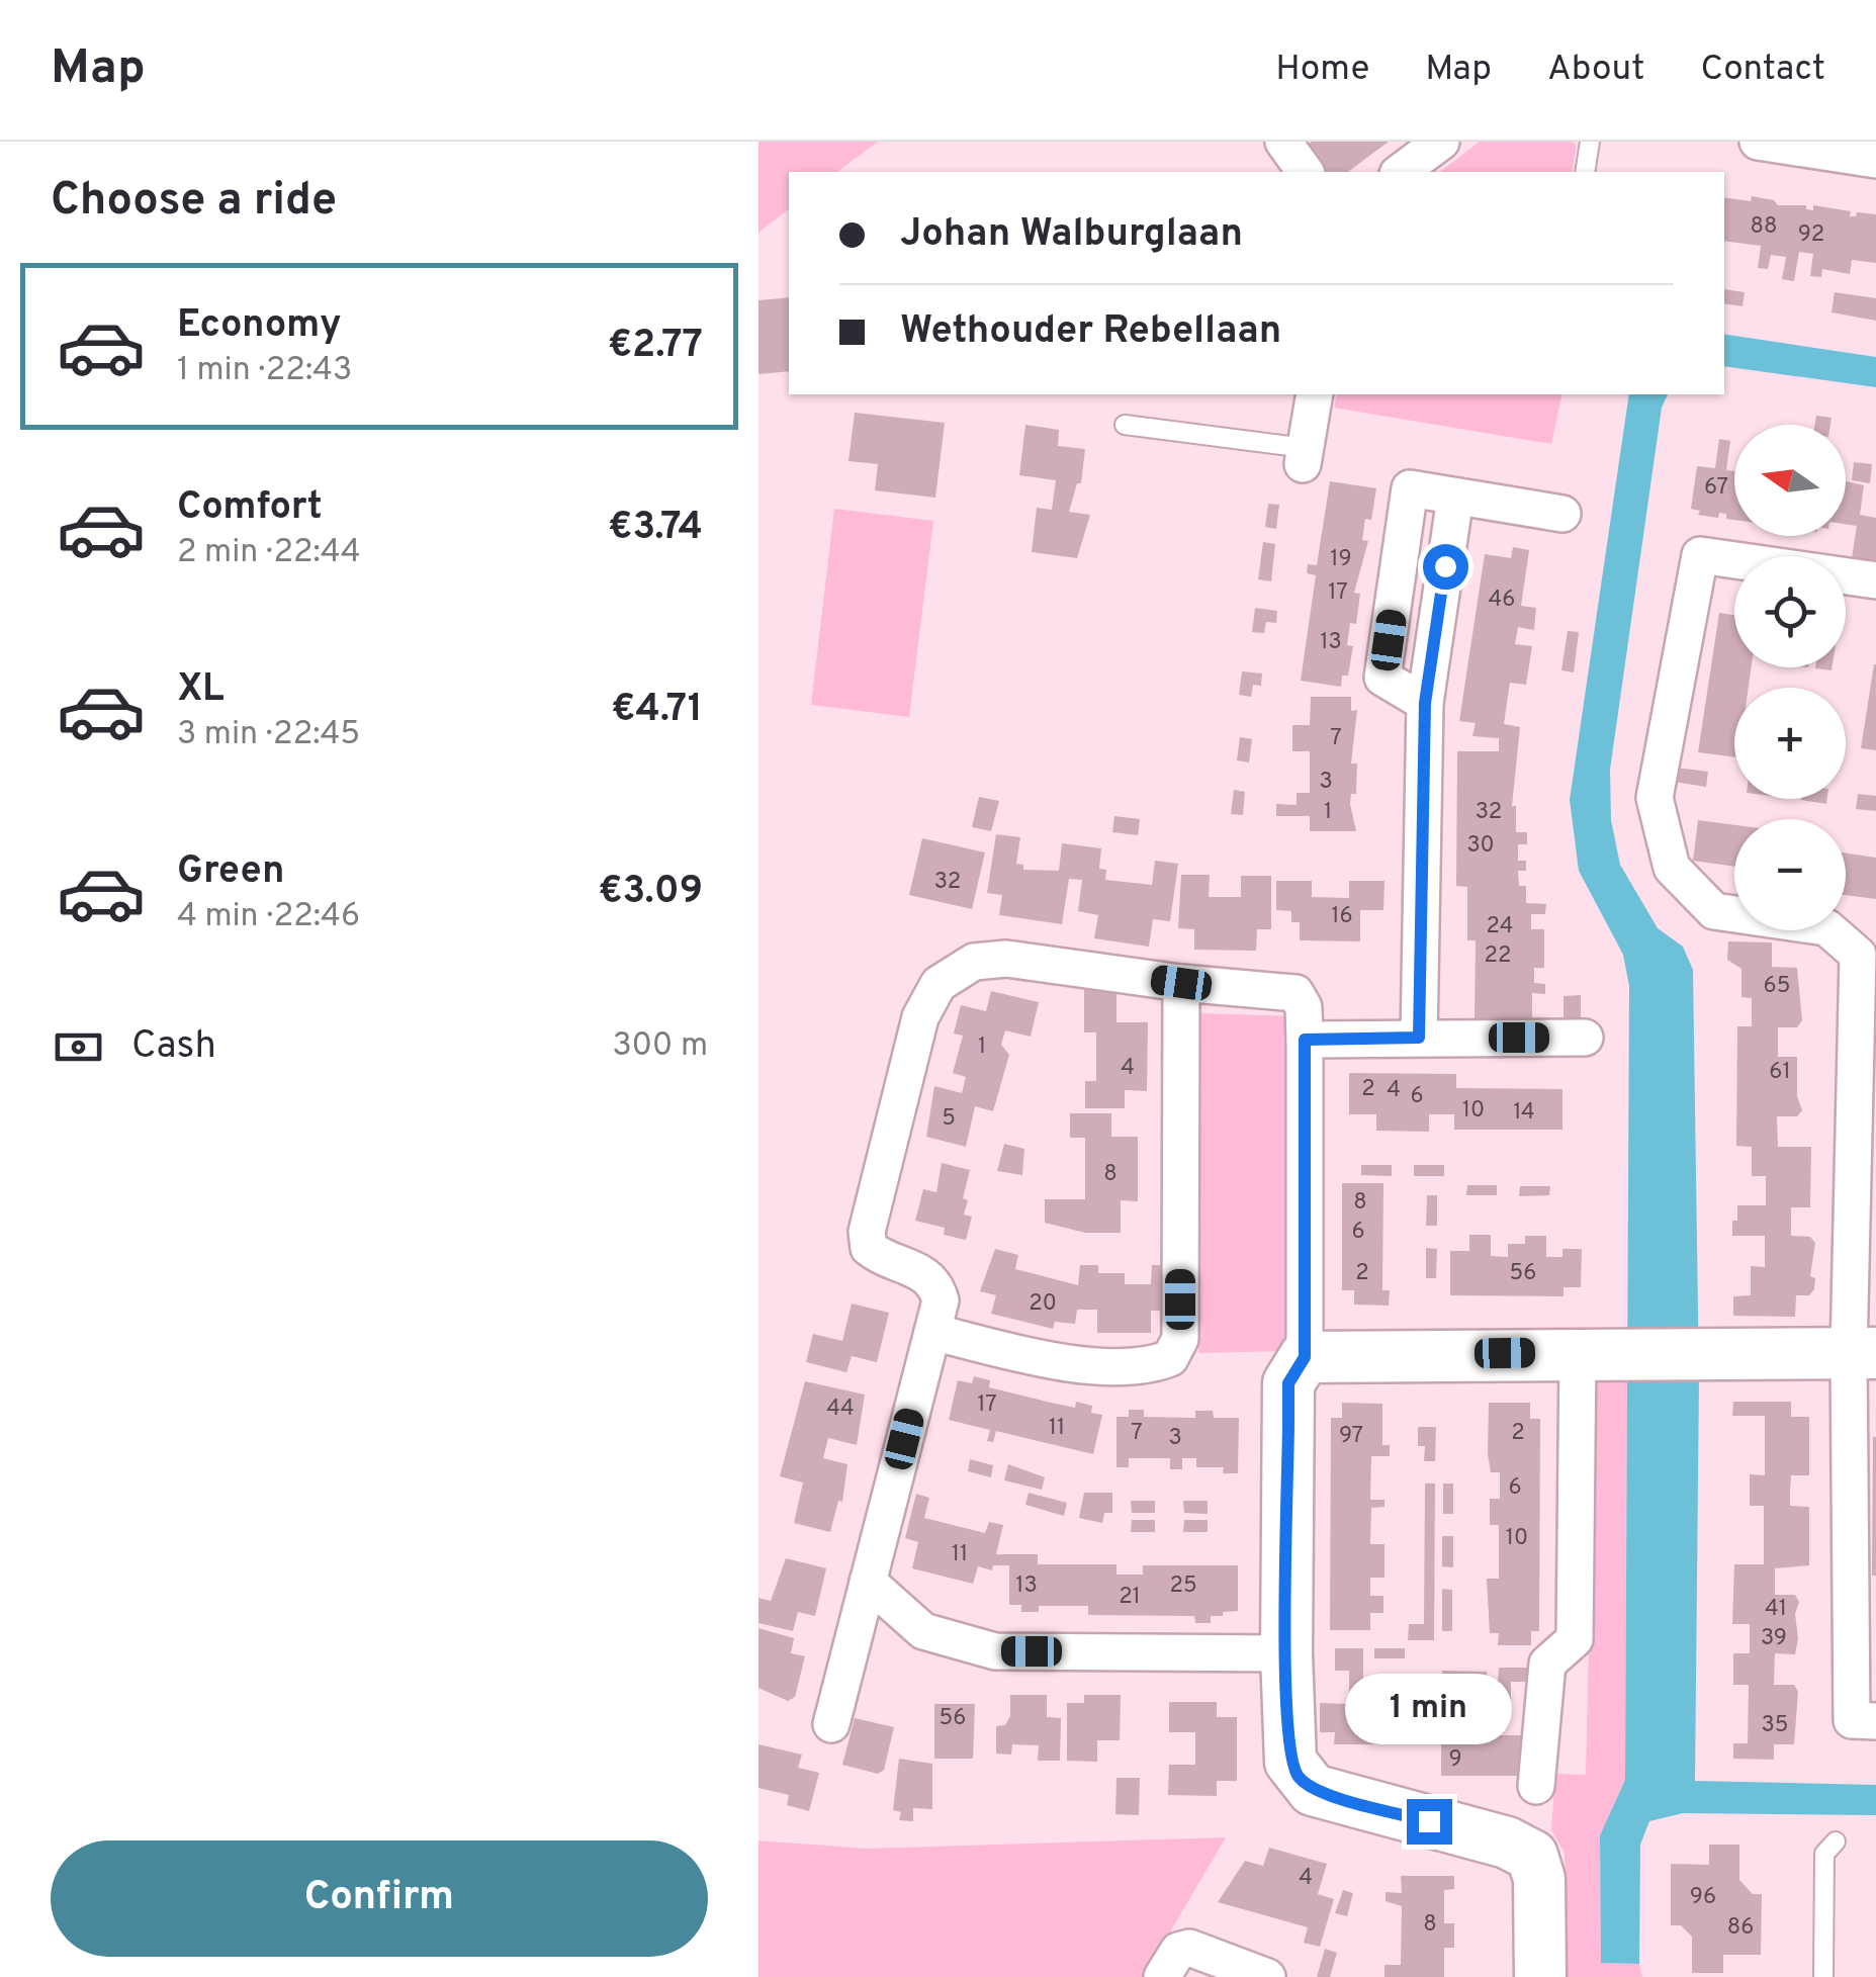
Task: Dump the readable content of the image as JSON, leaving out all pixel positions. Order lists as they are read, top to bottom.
{
  "house_numbers": [
    "88",
    "92",
    "67",
    "19",
    "17",
    "46",
    "13",
    "7",
    "3",
    "1",
    "32",
    "30",
    "32",
    "16",
    "24",
    "22",
    "65",
    "1",
    "4",
    "61",
    "2",
    "4",
    "6",
    "10",
    "14",
    "5",
    "8",
    "8",
    "6",
    "2",
    "56",
    "20",
    "17",
    "44",
    "11",
    "7",
    "2",
    "97",
    "3",
    "6",
    "10",
    "11",
    "13",
    "25",
    "21",
    "41",
    "39",
    "56",
    "35",
    "9",
    "4",
    "96",
    "8",
    "86"
  ],
  "north": "left",
  "page": {
    "header": "Map",
    "nav": [
      "Home",
      "Map",
      "About",
      "Contact"
    ],
    "heading": "Choose a ride",
    "banner": ["Johan Walburglaan", "Wethouder Rebellaan"],
    "list": [
      {
        "name": "Economy",
        "note": "1 min · 22:43",
        "value": "€2.77"
      },
      {
        "name": "Comfort",
        "note": "2 min · 22:44",
        "value": "€3.74"
      },
      {
        "name": "XL",
        "note": "3 min · 22:45",
        "value": "€4.71"
      },
      {
        "name": "Green",
        "note": "4 min · 22:46",
        "value": "€3.09"
      }
    ],
    "map_buttons": ["+", "−"],
    "pay": ["Cash", "300 m"],
    "bubble": "1 min",
    "buttons": "Confirm"
  }
}
